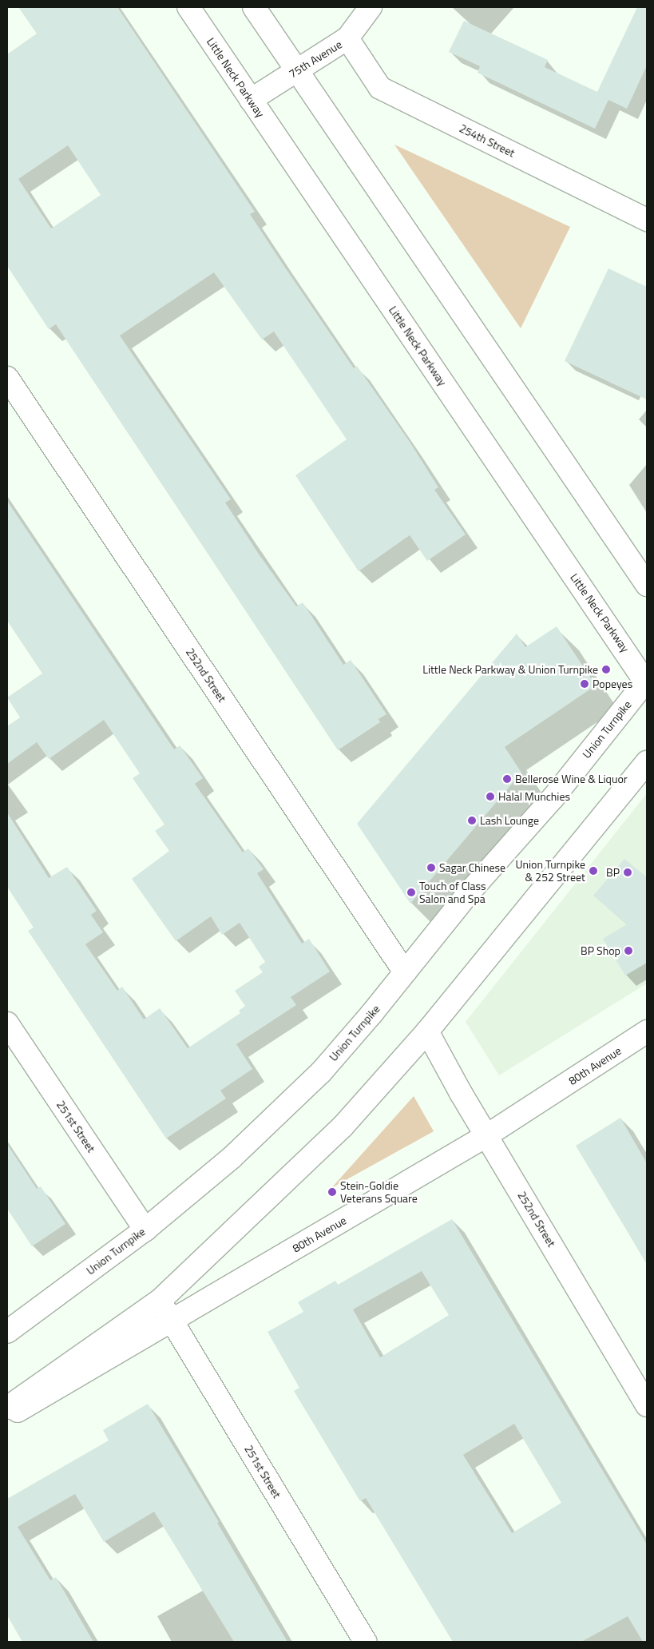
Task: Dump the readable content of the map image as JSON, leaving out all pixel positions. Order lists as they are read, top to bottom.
{
  "streets": {
    "main road": [
      "75th Avenue",
      "Little Neck Parkway",
      "254th Street",
      "252nd Street",
      "Union Turnpike",
      "80th Avenue",
      "251st Street"
    ]
  },
  "crossings": [
    ["75th Avenue", "Little Neck Parkway"],
    ["75th Avenue", "254th Street"],
    ["Little Neck Parkway", "Union Turnpike"],
    ["252nd Street", "Union Turnpike"],
    ["252nd Street", "80th Avenue"],
    ["Union Turnpike", "251st Street"],
    ["80th Avenue", "251st Street"]
  ],
  "places": [
    "Little Neck Parkway & Union Turnpike",
    "Popeyes",
    "Bellerose Wine & Liquor",
    "Halal Munchies",
    "Lash Lounge",
    "Sagar Chinese",
    "Union Turnpike & 252 Street",
    "BP",
    "Touch of Class Salon and Spa",
    "BP Shop",
    "Stein-Goldie Veterans Square"
  ]
}
